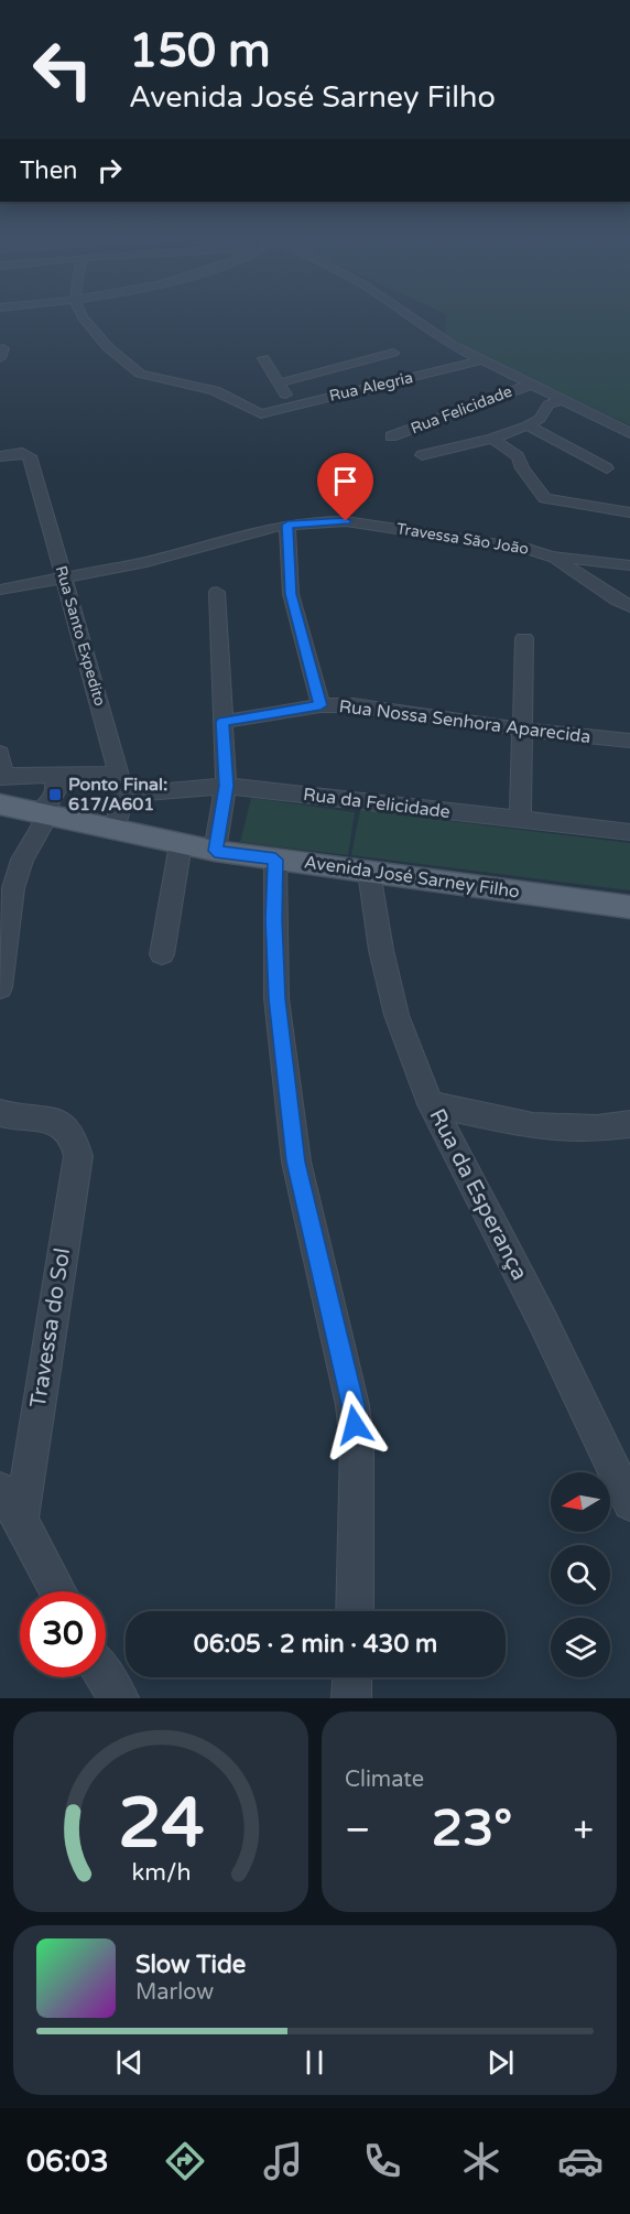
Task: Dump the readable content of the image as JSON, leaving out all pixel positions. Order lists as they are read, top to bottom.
{
  "streets": {
    "main road": ["Avenida José Sarney Filho"],
    "street": [
      "Rua Alegria",
      "Rua Felicidade",
      "Travessa São João",
      "Rua Santo Expedito",
      "Rua Nossa Senhora Aparecida",
      "Rua da Felicidade",
      "Rua da Esperança",
      "Travessa do Sol"
    ]
  },
  "crossings": [
    ["Travessa São João", "Rua Santo Expedito"],
    ["Rua Santo Expedito", "Rua da Felicidade"],
    ["Avenida José Sarney Filho", "Rua da Esperança"]
  ],
  "places": {
    "transit": ["Ponto Final: 617/A601"]
  },
  "north": "left",
  "page": {
    "turn": ["150 m", "Avenida José Sarney Filho"],
    "then": "Then",
    "limit": "30",
    "trip": "06:05 · 2 min · 430 m",
    "tile": "Climate",
    "heat": ["−", "23°", "+"],
    "song": ["Slow Tide", "Marlow"],
    "tabs": "06:03",
    "gauge": ["24", "km/h"]
  }
}
